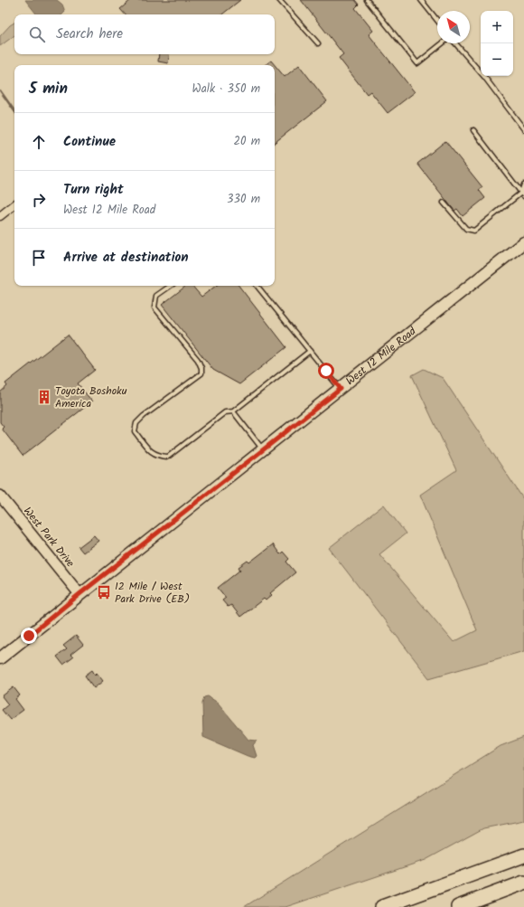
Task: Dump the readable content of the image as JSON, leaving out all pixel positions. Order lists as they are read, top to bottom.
{
  "streets": {
    "main road": ["West 12 Mile Road"],
    "street": ["West Park Drive"]
  },
  "crossings": [
    ["West 12 Mile Road", "West Park Drive"]
  ],
  "places": {
    "building": ["Toyota Boshoku America"],
    "bus stop": ["12 Mile / West Park Drive (EB)"]
  },
  "north": "top left",
  "page": {
    "map_buttons": ["+", "−"],
    "search": "Search here",
    "heading": ["5 min", "Walk · 350 m"],
    "list": [
      ["Continue", "20 m"],
      ["Turn right", "West 12 Mile Road", "330 m"],
      "Arrive at destination"
    ]
  }
}
